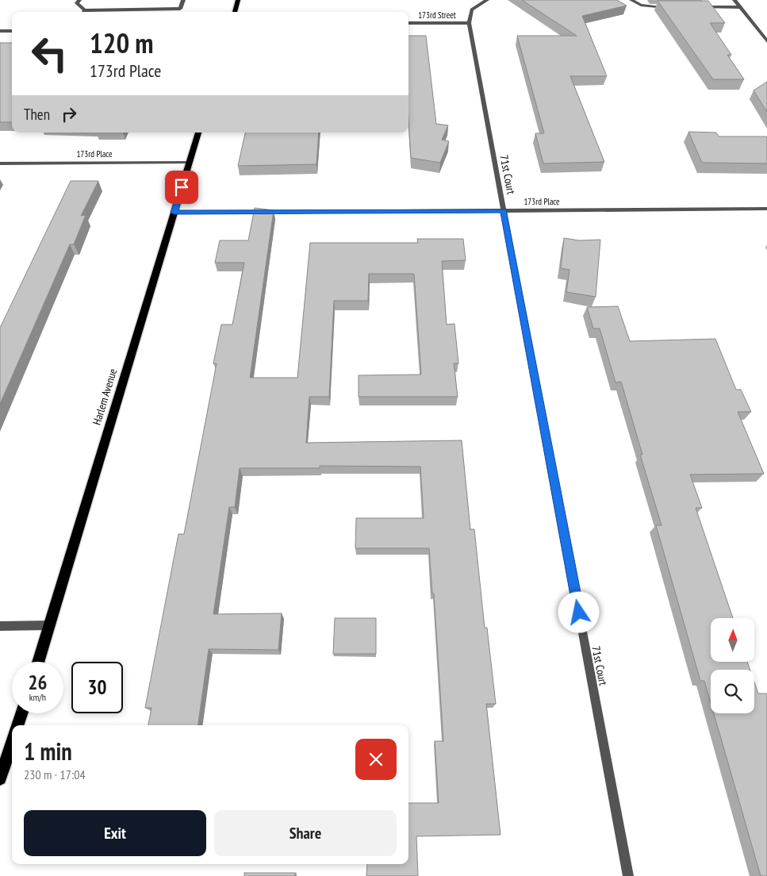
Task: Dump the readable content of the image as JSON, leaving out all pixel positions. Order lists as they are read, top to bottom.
{
  "streets": {
    "main road": ["Harlem Avenue"],
    "street": ["173rd Street", "173rd Place", "71st Court"]
  },
  "crossings": [
    ["173rd Street", "71st Court"],
    ["173rd Place", "71st Court"],
    ["173rd Place", "Harlem Avenue"]
  ],
  "north": "top",
  "page": {
    "turn": ["120 m", "173rd Place"],
    "then": "Then",
    "speed": "26 km/h",
    "limit": "30",
    "heading": ["1 min", "230 m · 17:04"],
    "buttons": ["Exit", "Share"]
  }
}
